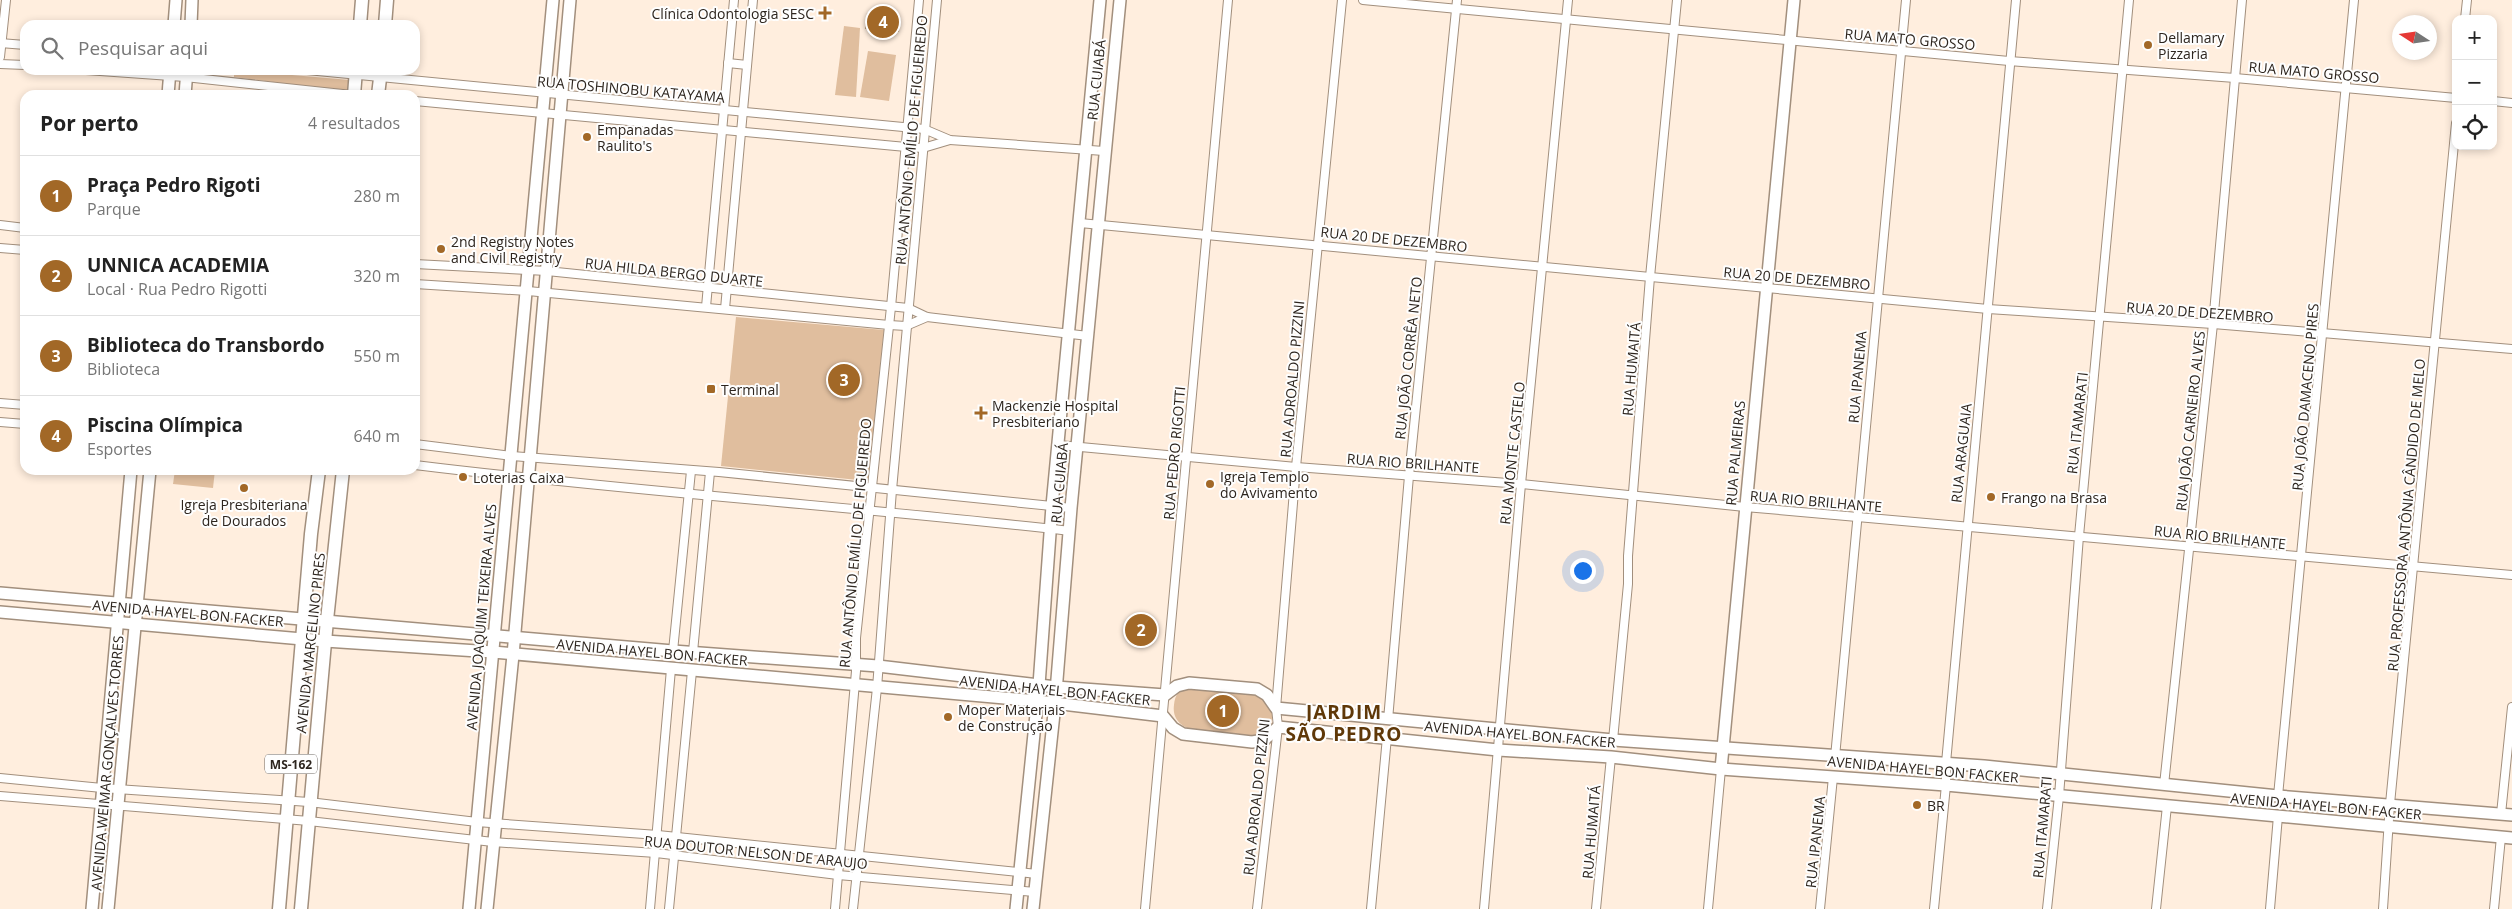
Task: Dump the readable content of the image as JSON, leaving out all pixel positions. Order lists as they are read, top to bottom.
{
  "streets": {
    "main road": [
      "RUA CUIABÁ",
      "RUA PALMEIRAS",
      "AVENIDA HAYEL BON FACKER",
      "AVENIDA JOAQUIM TEIXEIRA ALVES",
      "AVENIDA MARCELINO PIRES",
      "AVENIDA WEIMAR GONÇALVES TORRES",
      "MS-162"
    ],
    "street": [
      "RUA MATO GROSSO",
      "RUA TOSHINOBU KATAYAMA",
      "RUA ANTÔNIO EMÍLIO DE FIGUEIREDO",
      "RUA 20 DE DEZEMBRO",
      "RUA HILDA BERGO DUARTE",
      "RUA JOÃO CORRÊA NETO",
      "RUA HUMAITÁ",
      "RUA IPANEMA",
      "RUA ADROALDO PIZZINI",
      "RUA JOÃO DAMACENO PIRES",
      "RUA JOÃO CARNEIRO ALVES",
      "RUA ITAMARATI",
      "RUA PEDRO RIGOTTI",
      "RUA MONTE CASTELO",
      "RUA ARAGUAIA",
      "RUA RIO BRILHANTE",
      "RUA PROFESSORA ANTÔNIA CÂNDIDO DE MELO",
      "RUA DOUTOR NELSON DE ARAUJO"
    ]
  },
  "crossings": [
    ["RUA MATO GROSSO", "RUA JOÃO CORRÊA NETO"],
    ["RUA MATO GROSSO", "RUA HUMAITÁ"],
    ["RUA MATO GROSSO", "RUA IPANEMA"],
    ["RUA MATO GROSSO", "RUA JOÃO DAMACENO PIRES"],
    ["RUA MATO GROSSO", "RUA JOÃO CARNEIRO ALVES"],
    ["RUA MATO GROSSO", "RUA ITAMARATI"],
    ["RUA MATO GROSSO", "RUA MONTE CASTELO"],
    ["RUA MATO GROSSO", "RUA PALMEIRAS"],
    ["RUA MATO GROSSO", "RUA ARAGUAIA"],
    ["RUA CUIABÁ", "RUA TOSHINOBU KATAYAMA"],
    ["RUA CUIABÁ", "RUA 20 DE DEZEMBRO"],
    ["RUA CUIABÁ", "RUA HILDA BERGO DUARTE"],
    ["RUA CUIABÁ", "RUA RIO BRILHANTE"],
    ["RUA CUIABÁ", "AVENIDA HAYEL BON FACKER"],
    ["RUA CUIABÁ", "RUA DOUTOR NELSON DE ARAUJO"],
    ["RUA TOSHINOBU KATAYAMA", "RUA ANTÔNIO EMÍLIO DE FIGUEIREDO"],
    ["RUA TOSHINOBU KATAYAMA", "AVENIDA JOAQUIM TEIXEIRA ALVES"],
    ["RUA ANTÔNIO EMÍLIO DE FIGUEIREDO", "RUA HILDA BERGO DUARTE"],
    ["RUA ANTÔNIO EMÍLIO DE FIGUEIREDO", "AVENIDA HAYEL BON FACKER"],
    ["RUA ANTÔNIO EMÍLIO DE FIGUEIREDO", "RUA DOUTOR NELSON DE ARAUJO"],
    ["RUA 20 DE DEZEMBRO", "RUA JOÃO CORRÊA NETO"],
    ["RUA 20 DE DEZEMBRO", "RUA HUMAITÁ"],
    ["RUA 20 DE DEZEMBRO", "RUA IPANEMA"],
    ["RUA 20 DE DEZEMBRO", "RUA ADROALDO PIZZINI"],
    ["RUA 20 DE DEZEMBRO", "RUA JOÃO DAMACENO PIRES"],
    ["RUA 20 DE DEZEMBRO", "RUA JOÃO CARNEIRO ALVES"],
    ["RUA 20 DE DEZEMBRO", "RUA ITAMARATI"],
    ["RUA 20 DE DEZEMBRO", "RUA PEDRO RIGOTTI"],
    ["RUA 20 DE DEZEMBRO", "RUA MONTE CASTELO"],
    ["RUA 20 DE DEZEMBRO", "RUA PALMEIRAS"],
    ["RUA 20 DE DEZEMBRO", "RUA ARAGUAIA"],
    ["RUA 20 DE DEZEMBRO", "RUA PROFESSORA ANTÔNIA CÂNDIDO DE MELO"],
    ["RUA HILDA BERGO DUARTE", "AVENIDA JOAQUIM TEIXEIRA ALVES"],
    ["RUA JOÃO CORRÊA NETO", "RUA RIO BRILHANTE"],
    ["RUA JOÃO CORRÊA NETO", "AVENIDA HAYEL BON FACKER"],
    ["RUA HUMAITÁ", "RUA RIO BRILHANTE"],
    ["RUA HUMAITÁ", "AVENIDA HAYEL BON FACKER"],
    ["RUA IPANEMA", "RUA RIO BRILHANTE"],
    ["RUA IPANEMA", "AVENIDA HAYEL BON FACKER"],
    ["RUA ADROALDO PIZZINI", "RUA RIO BRILHANTE"],
    ["RUA ADROALDO PIZZINI", "AVENIDA HAYEL BON FACKER"],
    ["RUA JOÃO DAMACENO PIRES", "RUA RIO BRILHANTE"],
    ["RUA JOÃO DAMACENO PIRES", "AVENIDA HAYEL BON FACKER"],
    ["RUA JOÃO CARNEIRO ALVES", "RUA RIO BRILHANTE"],
    ["RUA JOÃO CARNEIRO ALVES", "AVENIDA HAYEL BON FACKER"],
    ["RUA ITAMARATI", "RUA RIO BRILHANTE"],
    ["RUA ITAMARATI", "AVENIDA HAYEL BON FACKER"],
    ["RUA PEDRO RIGOTTI", "RUA RIO BRILHANTE"],
    ["RUA PEDRO RIGOTTI", "AVENIDA HAYEL BON FACKER"],
    ["RUA MONTE CASTELO", "RUA RIO BRILHANTE"],
    ["RUA MONTE CASTELO", "AVENIDA HAYEL BON FACKER"],
    ["RUA PALMEIRAS", "RUA RIO BRILHANTE"],
    ["RUA PALMEIRAS", "AVENIDA HAYEL BON FACKER"],
    ["RUA ARAGUAIA", "RUA RIO BRILHANTE"],
    ["RUA ARAGUAIA", "AVENIDA HAYEL BON FACKER"],
    ["RUA RIO BRILHANTE", "RUA PROFESSORA ANTÔNIA CÂNDIDO DE MELO"],
    ["RUA PROFESSORA ANTÔNIA CÂNDIDO DE MELO", "AVENIDA HAYEL BON FACKER"],
    ["AVENIDA HAYEL BON FACKER", "AVENIDA JOAQUIM TEIXEIRA ALVES"],
    ["AVENIDA HAYEL BON FACKER", "AVENIDA MARCELINO PIRES"],
    ["AVENIDA HAYEL BON FACKER", "AVENIDA WEIMAR GONÇALVES TORRES"],
    ["AVENIDA JOAQUIM TEIXEIRA ALVES", "RUA DOUTOR NELSON DE ARAUJO"],
    ["AVENIDA MARCELINO PIRES", "RUA DOUTOR NELSON DE ARAUJO"],
    ["AVENIDA WEIMAR GONÇALVES TORRES", "RUA DOUTOR NELSON DE ARAUJO"]
  ],
  "districts": ["JARDIM SÃO PEDRO"],
  "places": {
    "health": ["Clínica Odontologia SESC", "Mackenzie Hospital Presbiteriano"],
    "other": [
      "Dellamary Pizzaria",
      "Empanadas Raulito's",
      "2nd Registry Notes and Civil Registry",
      "Loterias Caixa",
      "Igreja Templo do Avivamento",
      "Igreja Presbiteriana de Dourados",
      "Frango na Brasa",
      "Moper Materiais de Construção",
      "BR"
    ],
    "transit": ["Terminal"]
  },
  "north": "left",
  "page": {
    "pins": [
      "4",
      "3",
      "2",
      "1"
    ],
    "map_buttons": ["+", "−"],
    "search": "Pesquisar aqui",
    "heading": ["Por perto", "4 resultados"],
    "list": [
      {
        "mark": "1",
        "name": "Praça Pedro Rigoti",
        "note": "Parque",
        "value": "280 m"
      },
      {
        "mark": "2",
        "name": "UNNICA ACADEMIA",
        "note": "Local · Rua Pedro Rigotti",
        "value": "320 m"
      },
      {
        "mark": "3",
        "name": "Biblioteca do Transbordo",
        "note": "Biblioteca",
        "value": "550 m"
      },
      {
        "mark": "4",
        "name": "Piscina Olímpica",
        "note": "Esportes",
        "value": "640 m"
      }
    ]
  }
}
